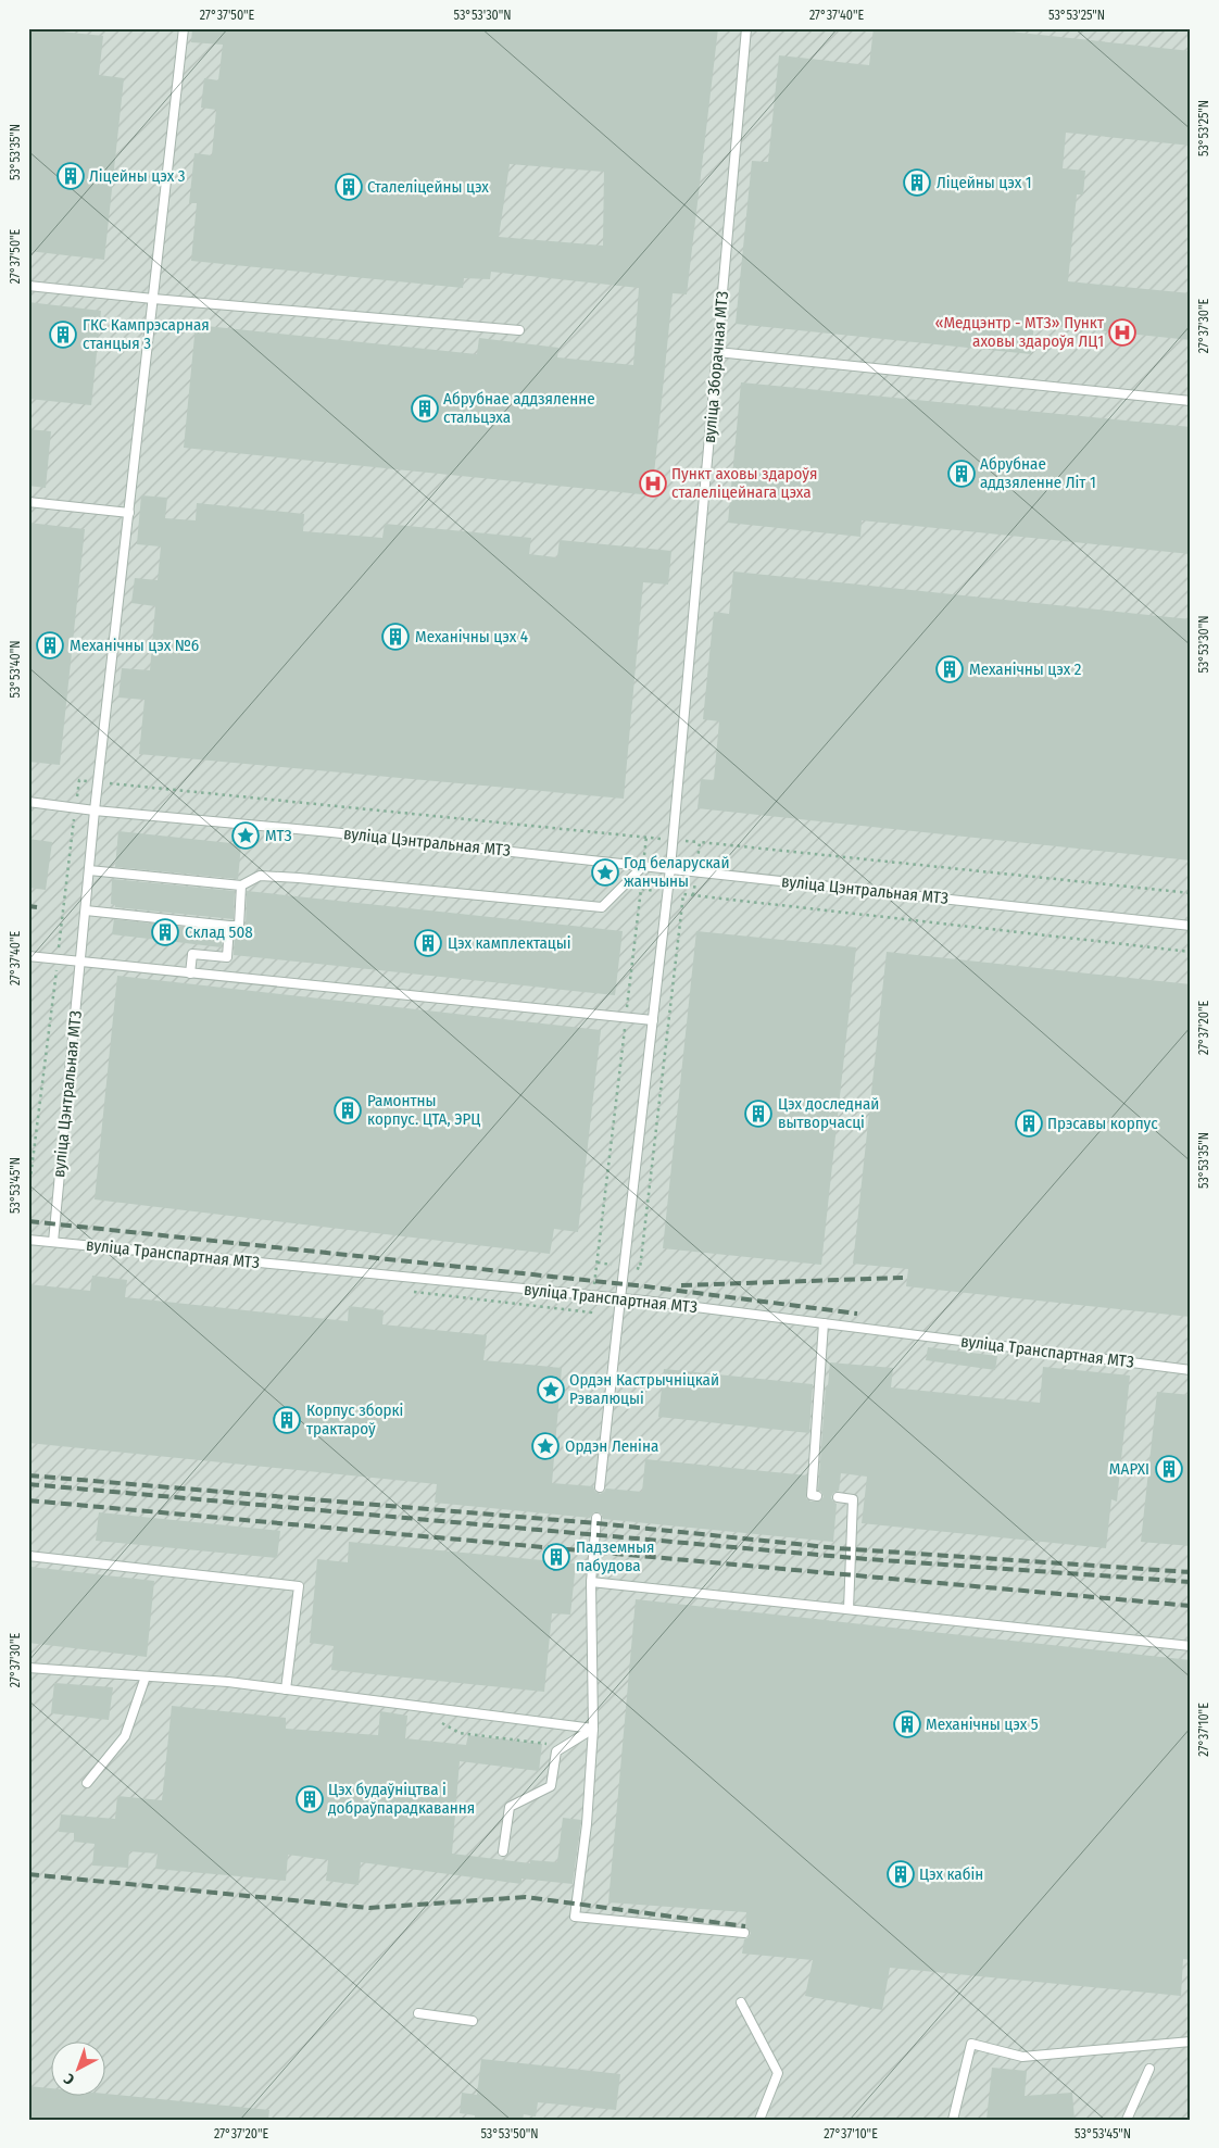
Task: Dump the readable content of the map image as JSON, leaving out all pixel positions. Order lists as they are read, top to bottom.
{
  "streets": {
    "lane": ["вуліца Зборачная МТЗ", "вуліца Цэнтральная МТЗ", "вуліца Транспартная МТЗ"]
  },
  "crossings": [
    ["вуліца Зборачная МТЗ", "вуліца Цэнтральная МТЗ"],
    ["вуліца Зборачная МТЗ", "вуліца Транспартная МТЗ"],
    ["вуліца Цэнтральная МТЗ", "вуліца Транспартная МТЗ"]
  ],
  "places": {
    "building": [
      "Ліцейны цэх 3",
      "Ліцейны цэх 1",
      "Сталеліцейны цэх",
      "ГКС Кампрэсарная станцыя 3",
      "Абрубнае аддзяленне стальцэха",
      "Абрубнае аддзяленне Літ 1",
      "Механічны цэх 4",
      "Механічны цэх №6",
      "Механічны цэх 2",
      "Склад 508",
      "Цэх камплектацыі",
      "Рамонтны корпус. ЦТА, ЭРЦ",
      "Цэх доследнай вытворчасці",
      "Прэсавы корпус",
      "Корпус зборкі трактароў",
      "МАРХІ",
      "Падземныя пабудова",
      "Механічны цэх 5",
      "Цэх будаўніцтва і добраўпарадкавання",
      "Цэх кабін"
    ],
    "hospital": ["«Медцэнтр - МТЗ» Пункт аховы здароўя ЛЦ1", "Пункт аховы здароўя сталеліцейнага цэха"],
    "place": [
      "МТЗ",
      "Год беларускай жанчыны",
      "Ордэн Кастрычніцкай Рэвалюцыі",
      "Ордэн Леніна"
    ]
  },
  "north": "bottom left",
  "coordinates": [
    "27°37'50\"E",
    "53°53'30\"N",
    "27°37'40\"E",
    "53°53'25\"N",
    "53°53'35\"N",
    "27°37'30\"E",
    "53°53'40\"N",
    "27°37'20\"E",
    "53°53'45\"N",
    "27°37'10\"E",
    "53°53'50\"N"
  ]
}
